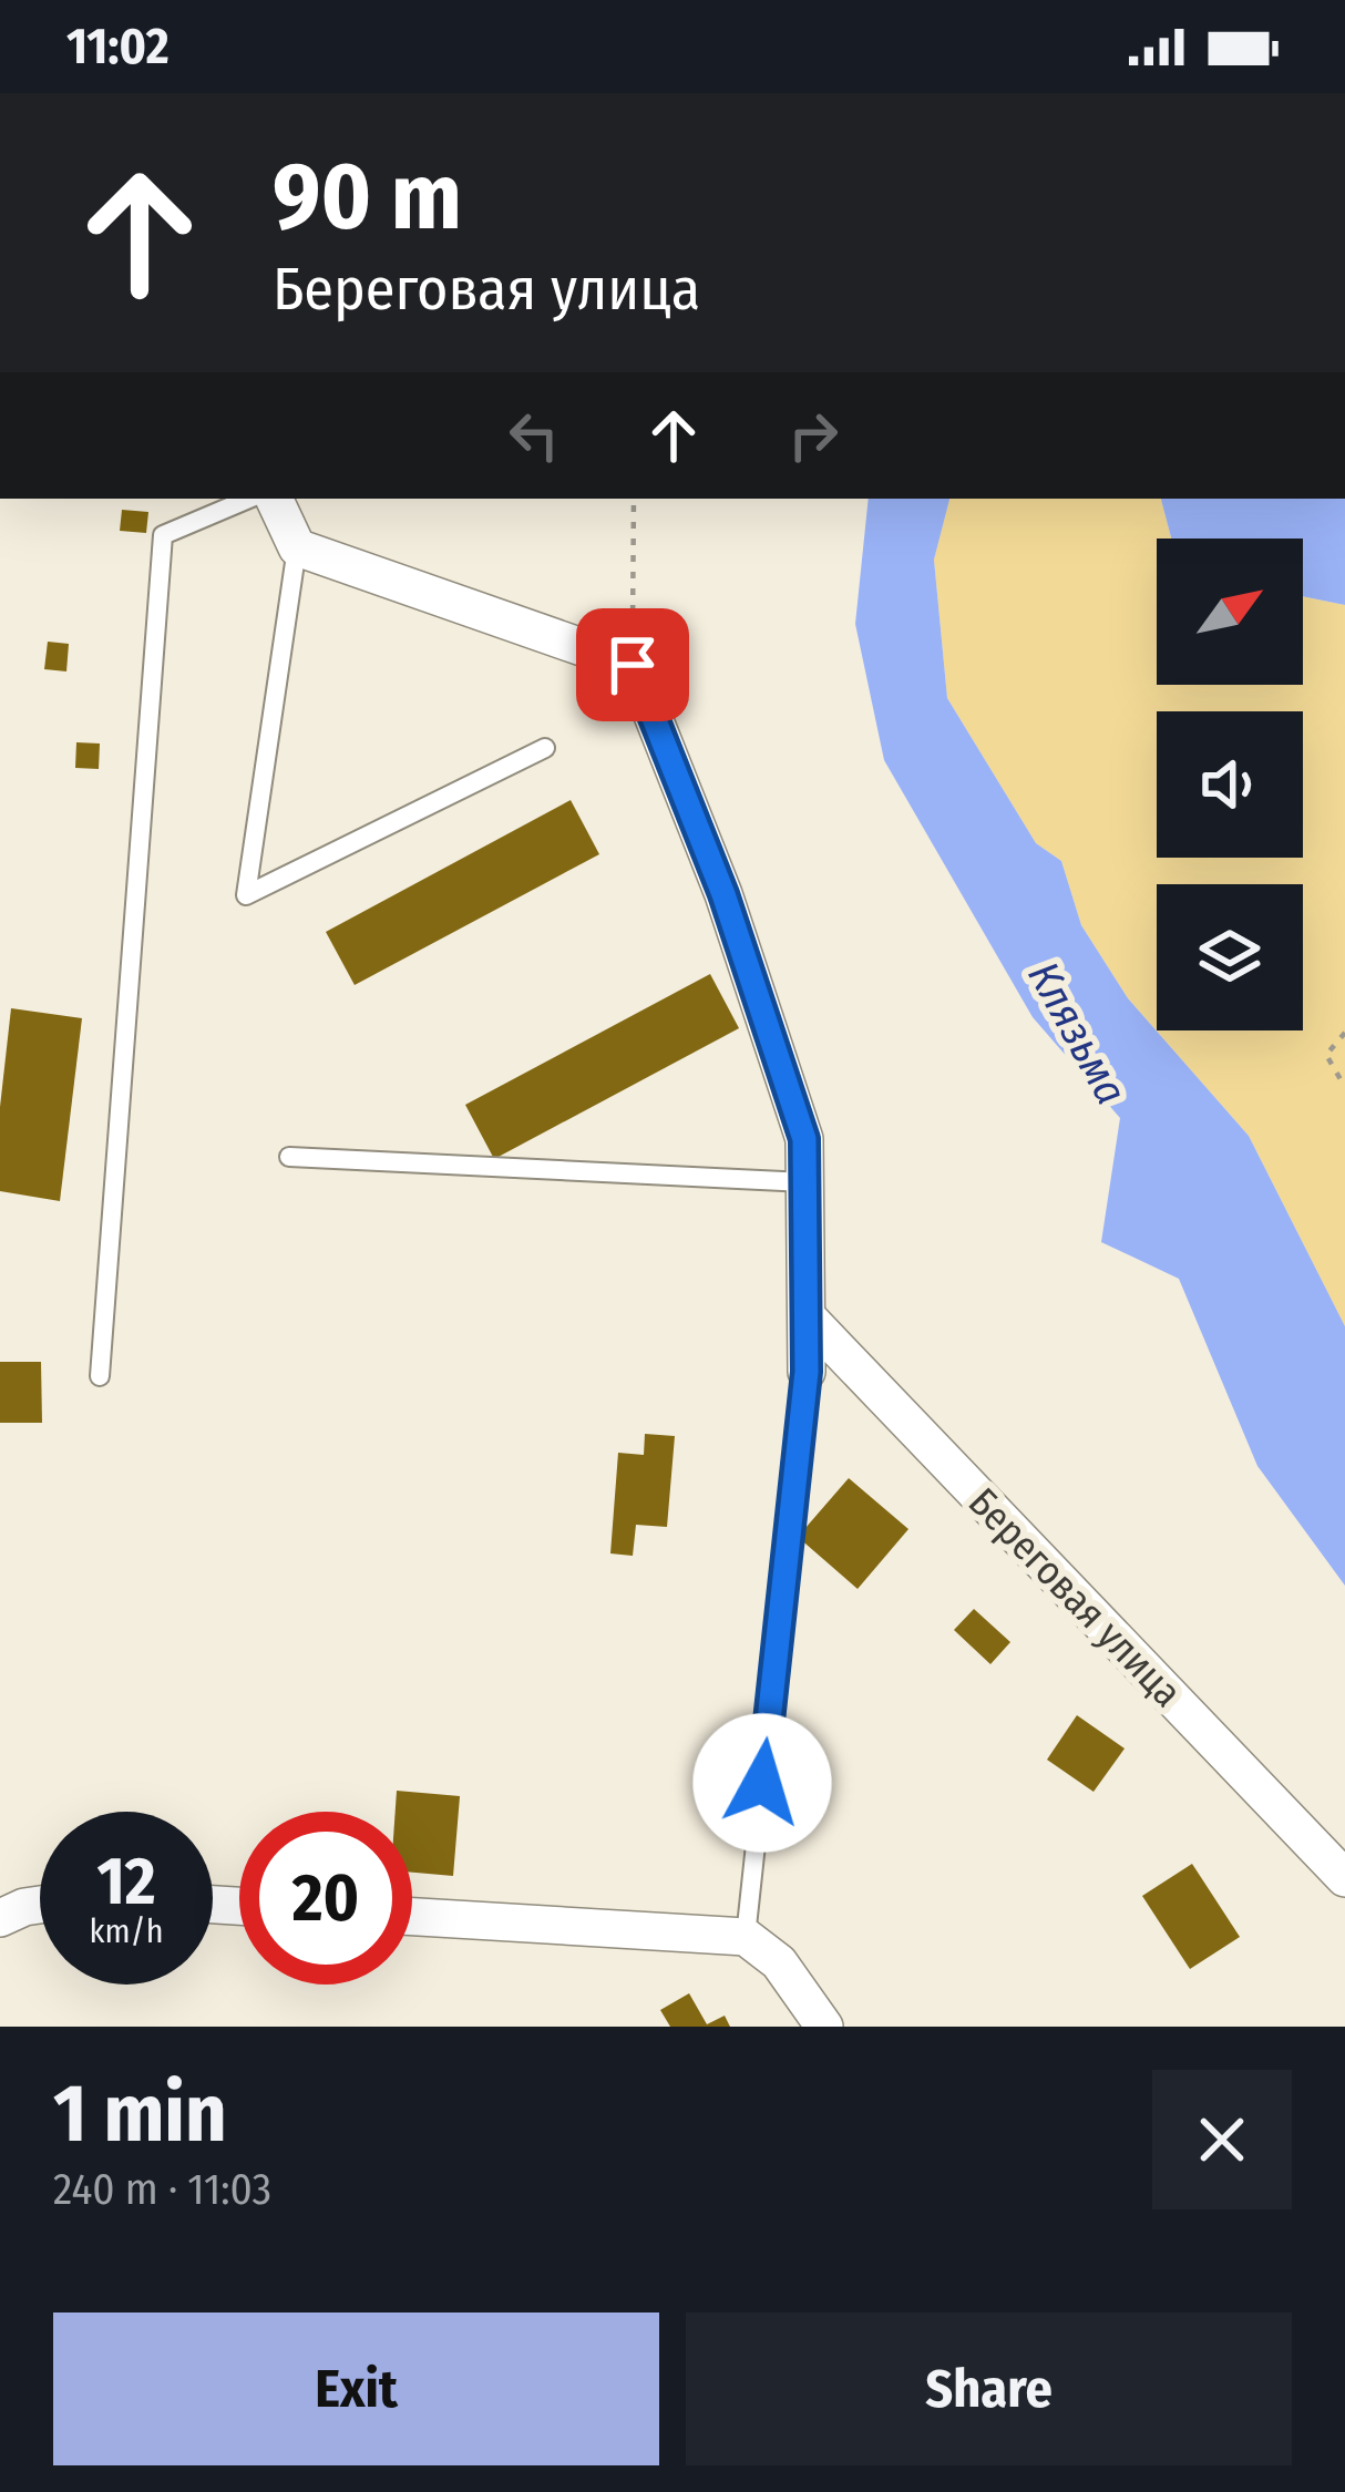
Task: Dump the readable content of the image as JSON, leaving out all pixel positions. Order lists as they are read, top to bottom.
{
  "streets": {
    "street": ["Береговая улица"]
  },
  "water": ["Клязьма"],
  "north": "top right",
  "page": {
    "status": "11:02",
    "turn": ["90 m", "Береговая улица"],
    "speed": "12 km/h",
    "limit": "20",
    "heading": ["1 min", "240 m · 11:03"],
    "buttons": ["Exit", "Share"]
  }
}
